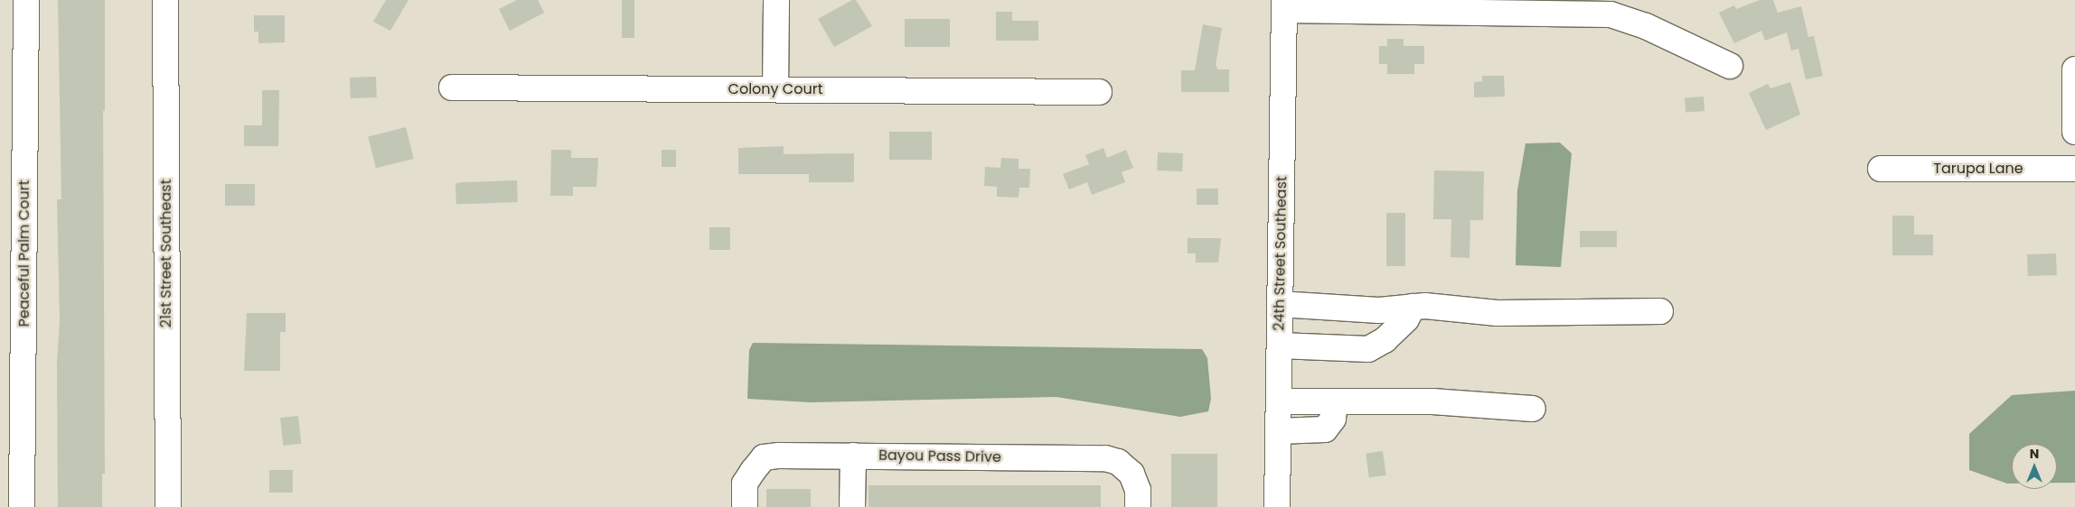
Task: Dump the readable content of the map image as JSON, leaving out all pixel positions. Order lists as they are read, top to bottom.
{
  "streets": {
    "street": [
      "Colony Court",
      "Tarupa Lane",
      "Peaceful Palm Court",
      "21st Street Southeast",
      "24th Street Southeast",
      "Bayou Pass Drive"
    ]
  },
  "north": "top"
}
